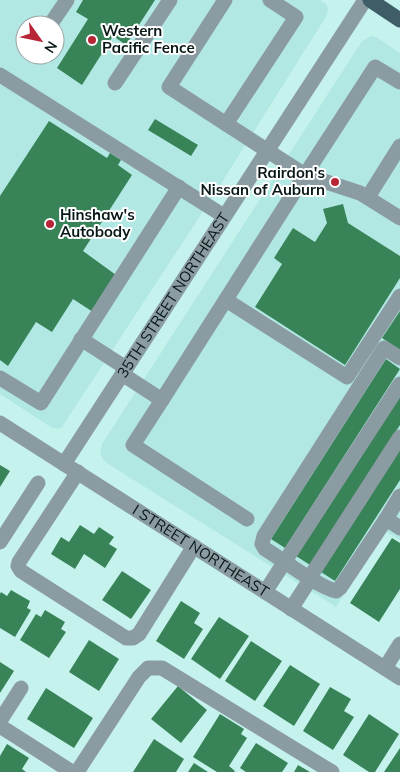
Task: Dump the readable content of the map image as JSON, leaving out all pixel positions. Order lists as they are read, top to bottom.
{
  "streets": {
    "street": ["35TH STREET NORTHEAST", "I STREET NORTHEAST"]
  },
  "crossings": [
    ["35TH STREET NORTHEAST", "I STREET NORTHEAST"]
  ],
  "places": ["Western Pacific Fence", "Rairdon's Nissan of Auburn", "Hinshaw's Autobody"],
  "north": "bottom right"
}
